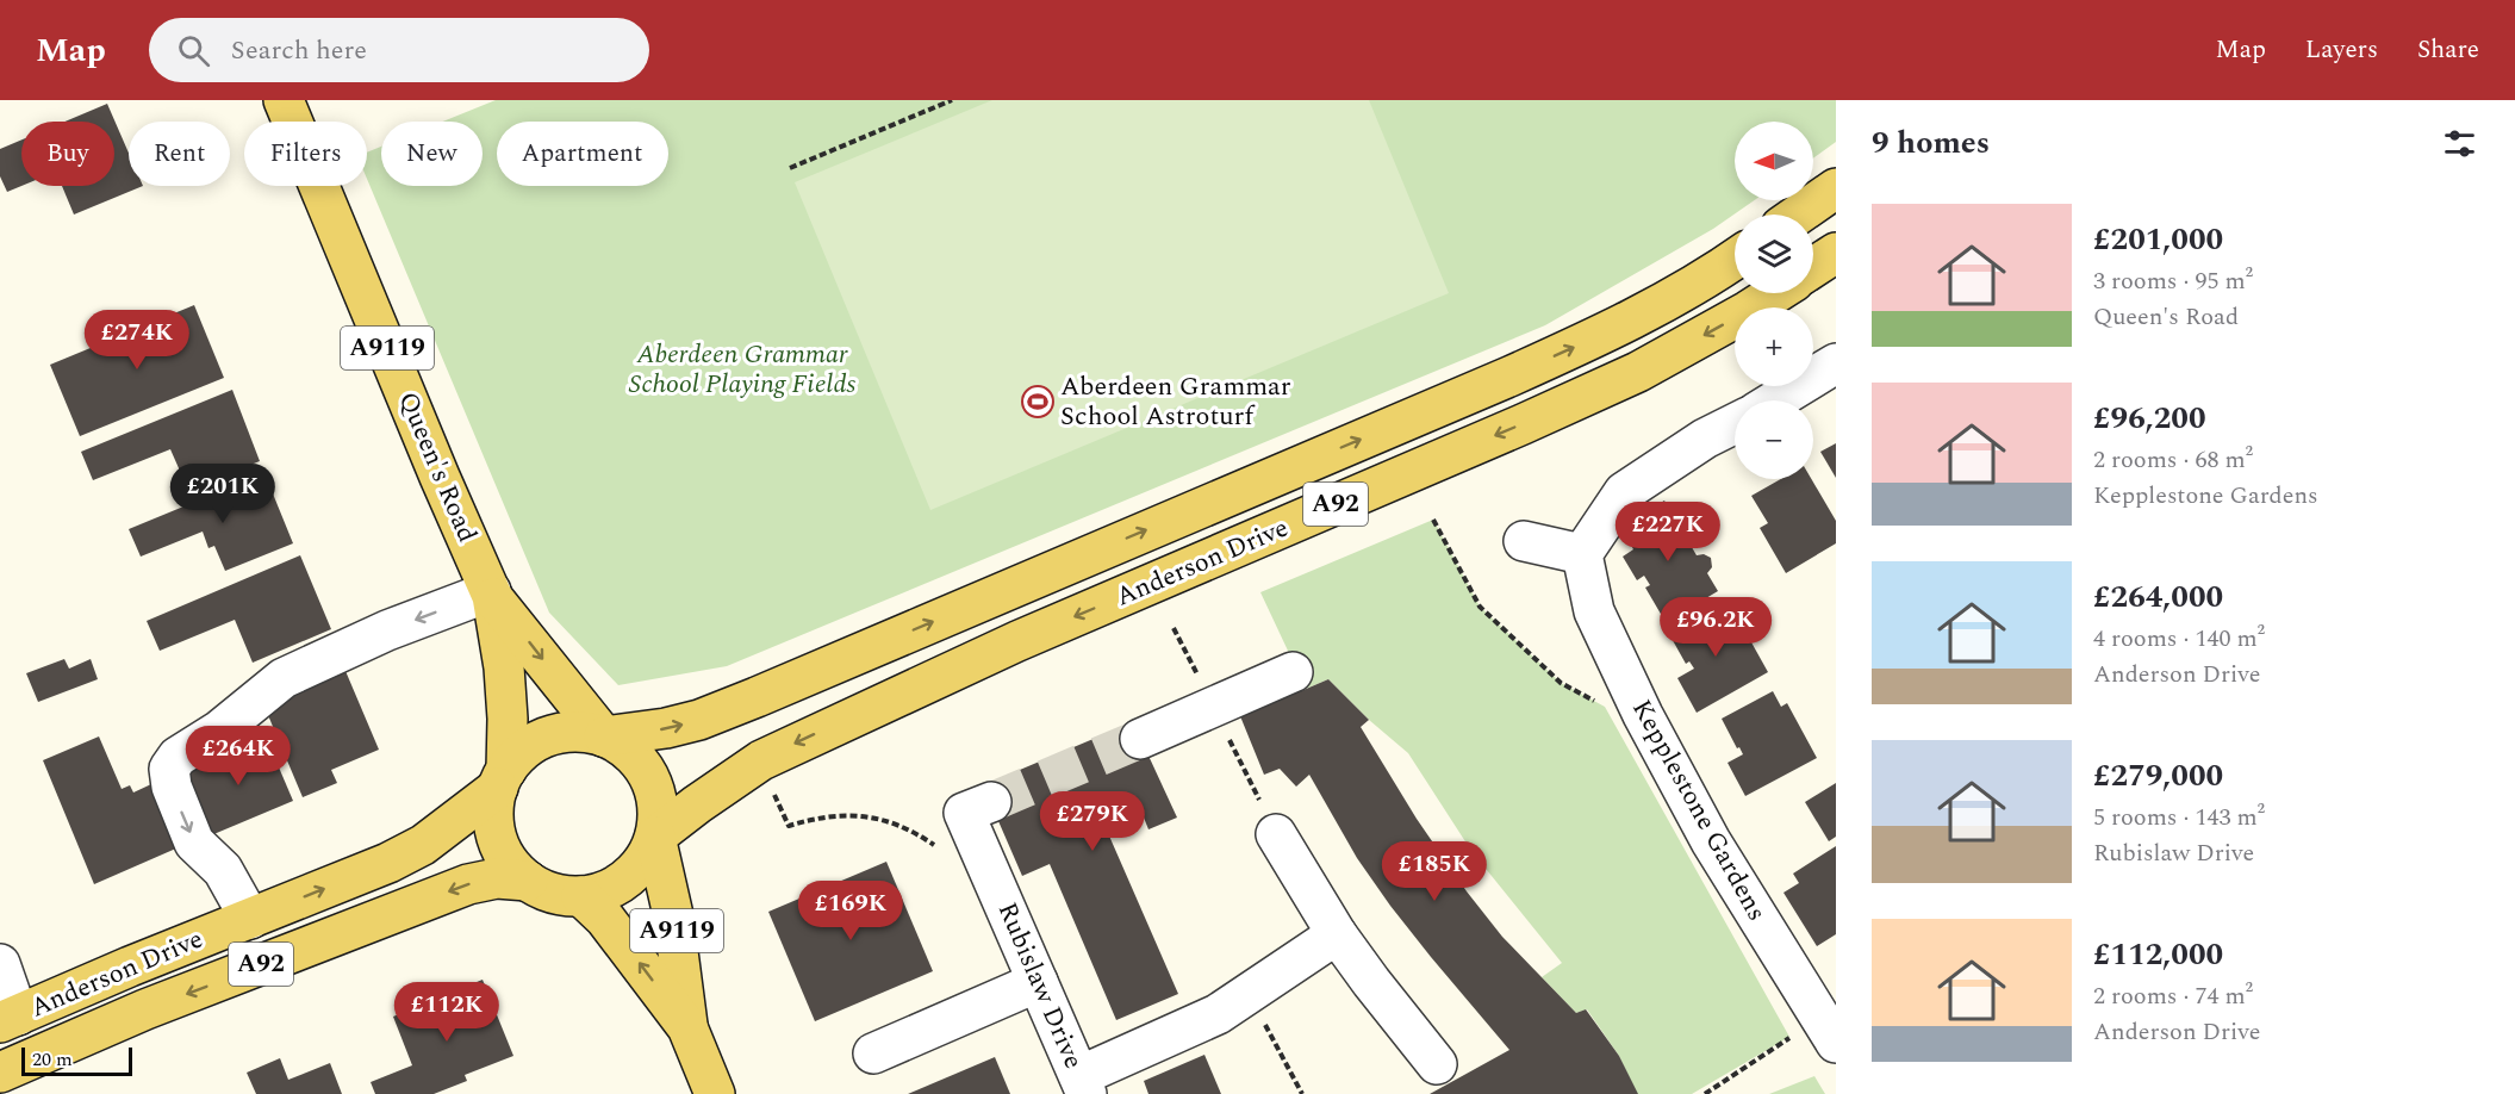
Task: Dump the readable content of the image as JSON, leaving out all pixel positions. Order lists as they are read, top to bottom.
{
  "streets": {
    "main road": [
      "A9119",
      "Queen's Road",
      "A92",
      "Anderson Drive"
    ],
    "street": ["Kepplestone Gardens", "Rubislaw Drive"]
  },
  "crossings": [
    ["A9119", "Queen's Road"],
    ["A9119", "A92"],
    ["A9119", "Anderson Drive"],
    ["Queen's Road", "A92"],
    ["Queen's Road", "Anderson Drive"],
    ["A92", "Anderson Drive"]
  ],
  "parks": ["Aberdeen Grammar School Playing Fields"],
  "places": {
    "sports": ["Aberdeen Grammar School Astroturf"]
  },
  "scale_bar": "20 m",
  "north": "left",
  "page": {
    "header": "Map",
    "search": "Search here",
    "nav": ["Map", "Layers", "Share"],
    "heading": "9 homes",
    "map_buttons": ["+", "−"],
    "chip": [
      "Buy",
      "Rent",
      "Filters",
      "New",
      "Apartment"
    ],
    "list": [
      {
        "name": "£201,000",
        "note": "3 rooms · 95 m² · Queen's Road"
      },
      {
        "name": "£96,200",
        "note": "2 rooms · 68 m² · Kepplestone Gardens"
      },
      {
        "name": "£264,000",
        "note": "4 rooms · 140 m² · Anderson Drive"
      },
      {
        "name": "£279,000",
        "note": "5 rooms · 143 m² · Rubislaw Drive"
      },
      {
        "name": "£112,000",
        "note": "2 rooms · 74 m² · Anderson Drive"
      }
    ],
    "price": [
      "£274K",
      "£201K",
      "£227K",
      "£96.2K",
      "£264K",
      "£279K",
      "£185K",
      "£169K",
      "£112K"
    ],
    "scale": "20 m"
  }
}
